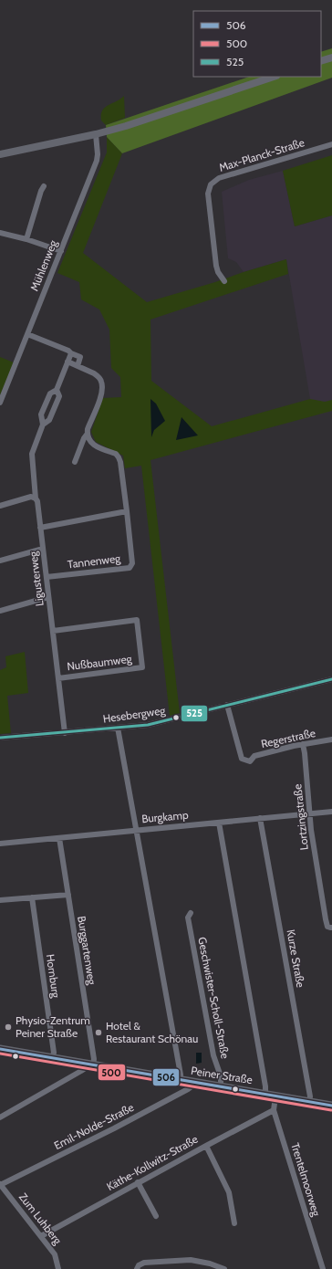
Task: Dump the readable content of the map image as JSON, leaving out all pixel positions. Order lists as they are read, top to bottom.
{
  "streets": {
    "main road": ["Peiner Straße"],
    "street": [
      "Max-Planck-Straße",
      "Mühlenweg",
      "Tannenweg",
      "Ligusterweg",
      "Nußbaumweg",
      "Hesebergweg",
      "Regerstraße",
      "Burgkamp",
      "Lortzingstraße",
      "Burggartenweg",
      "Kurze Straße",
      "Hornburg",
      "Geschwister-Scholl-Straße",
      "Emil-Nolde-Straße",
      "Käthe-Kollwitz-Straße",
      "Trentelmoorweg",
      "Zum Luhberg"
    ]
  },
  "crossings": [
    ["Tannenweg", "Ligusterweg"],
    ["Ligusterweg", "Nußbaumweg"],
    ["Ligusterweg", "Hesebergweg"],
    ["Hesebergweg", "Regerstraße"],
    ["Regerstraße", "Lortzingstraße"],
    ["Burgkamp", "Lortzingstraße"],
    ["Burgkamp", "Burggartenweg"],
    ["Burgkamp", "Kurze Straße"],
    ["Burggartenweg", "Peiner Straße"],
    ["Kurze Straße", "Peiner Straße"],
    ["Hornburg", "Peiner Straße"],
    ["Geschwister-Scholl-Straße", "Peiner Straße"],
    ["Peiner Straße", "Emil-Nolde-Straße"],
    ["Peiner Straße", "Trentelmoorweg"],
    ["Emil-Nolde-Straße", "Zum Luhberg"],
    ["Käthe-Kollwitz-Straße", "Trentelmoorweg"],
    ["Käthe-Kollwitz-Straße", "Zum Luhberg"]
  ],
  "places": ["Physio-Zentrum Peiner Straße", "Hotel & Restaurant Schönau"],
  "lines": ["transit line 525", "transit line 506", "transit line 500"],
  "legend": ["506", "500", "525"]
}
